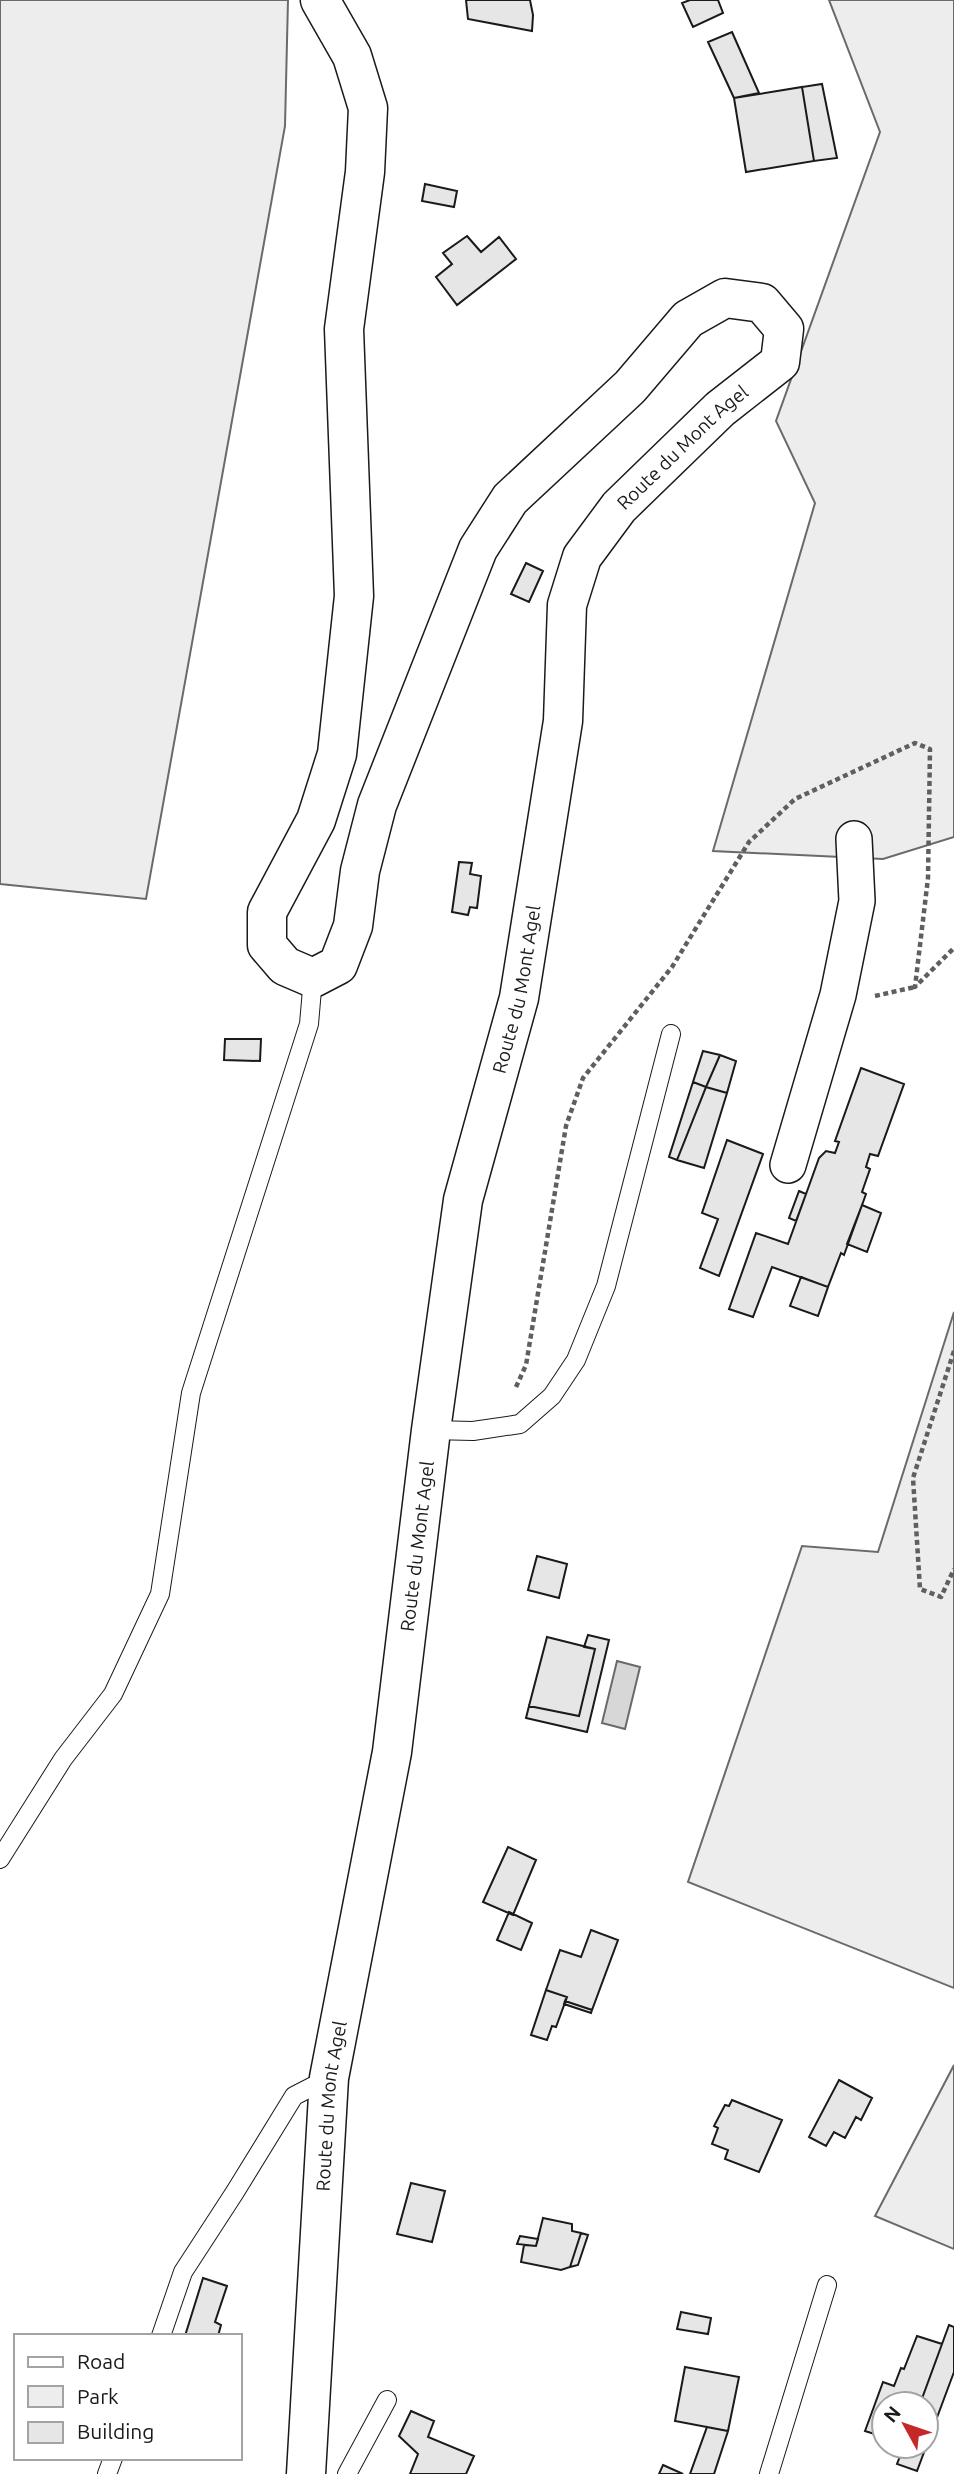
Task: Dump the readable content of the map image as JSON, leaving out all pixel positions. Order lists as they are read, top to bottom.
{
  "streets": {
    "street": ["Route du Mont Agel"]
  },
  "legend": ["Road", "Park", "Building"],
  "north": "top left"
}
